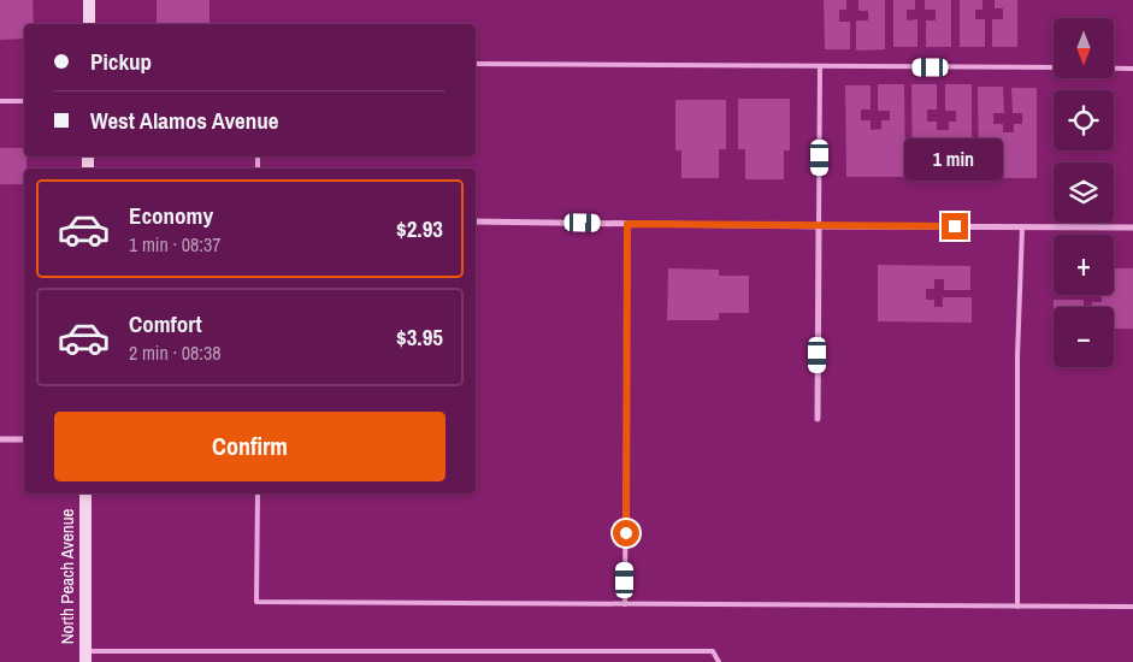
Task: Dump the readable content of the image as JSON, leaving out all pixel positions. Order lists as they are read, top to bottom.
{
  "streets": {
    "main road": ["North Peach Avenue"]
  },
  "north": "bottom",
  "page": {
    "map_buttons": ["+", "−"],
    "banner": ["Pickup", "West Alamos Avenue"],
    "bubble": "1 min",
    "list": [
      {
        "name": "Economy",
        "note": "1 min · 08:37",
        "value": "$2.93"
      },
      {
        "name": "Comfort",
        "note": "2 min · 08:38",
        "value": "$3.95"
      }
    ],
    "buttons": "Confirm"
  }
}
